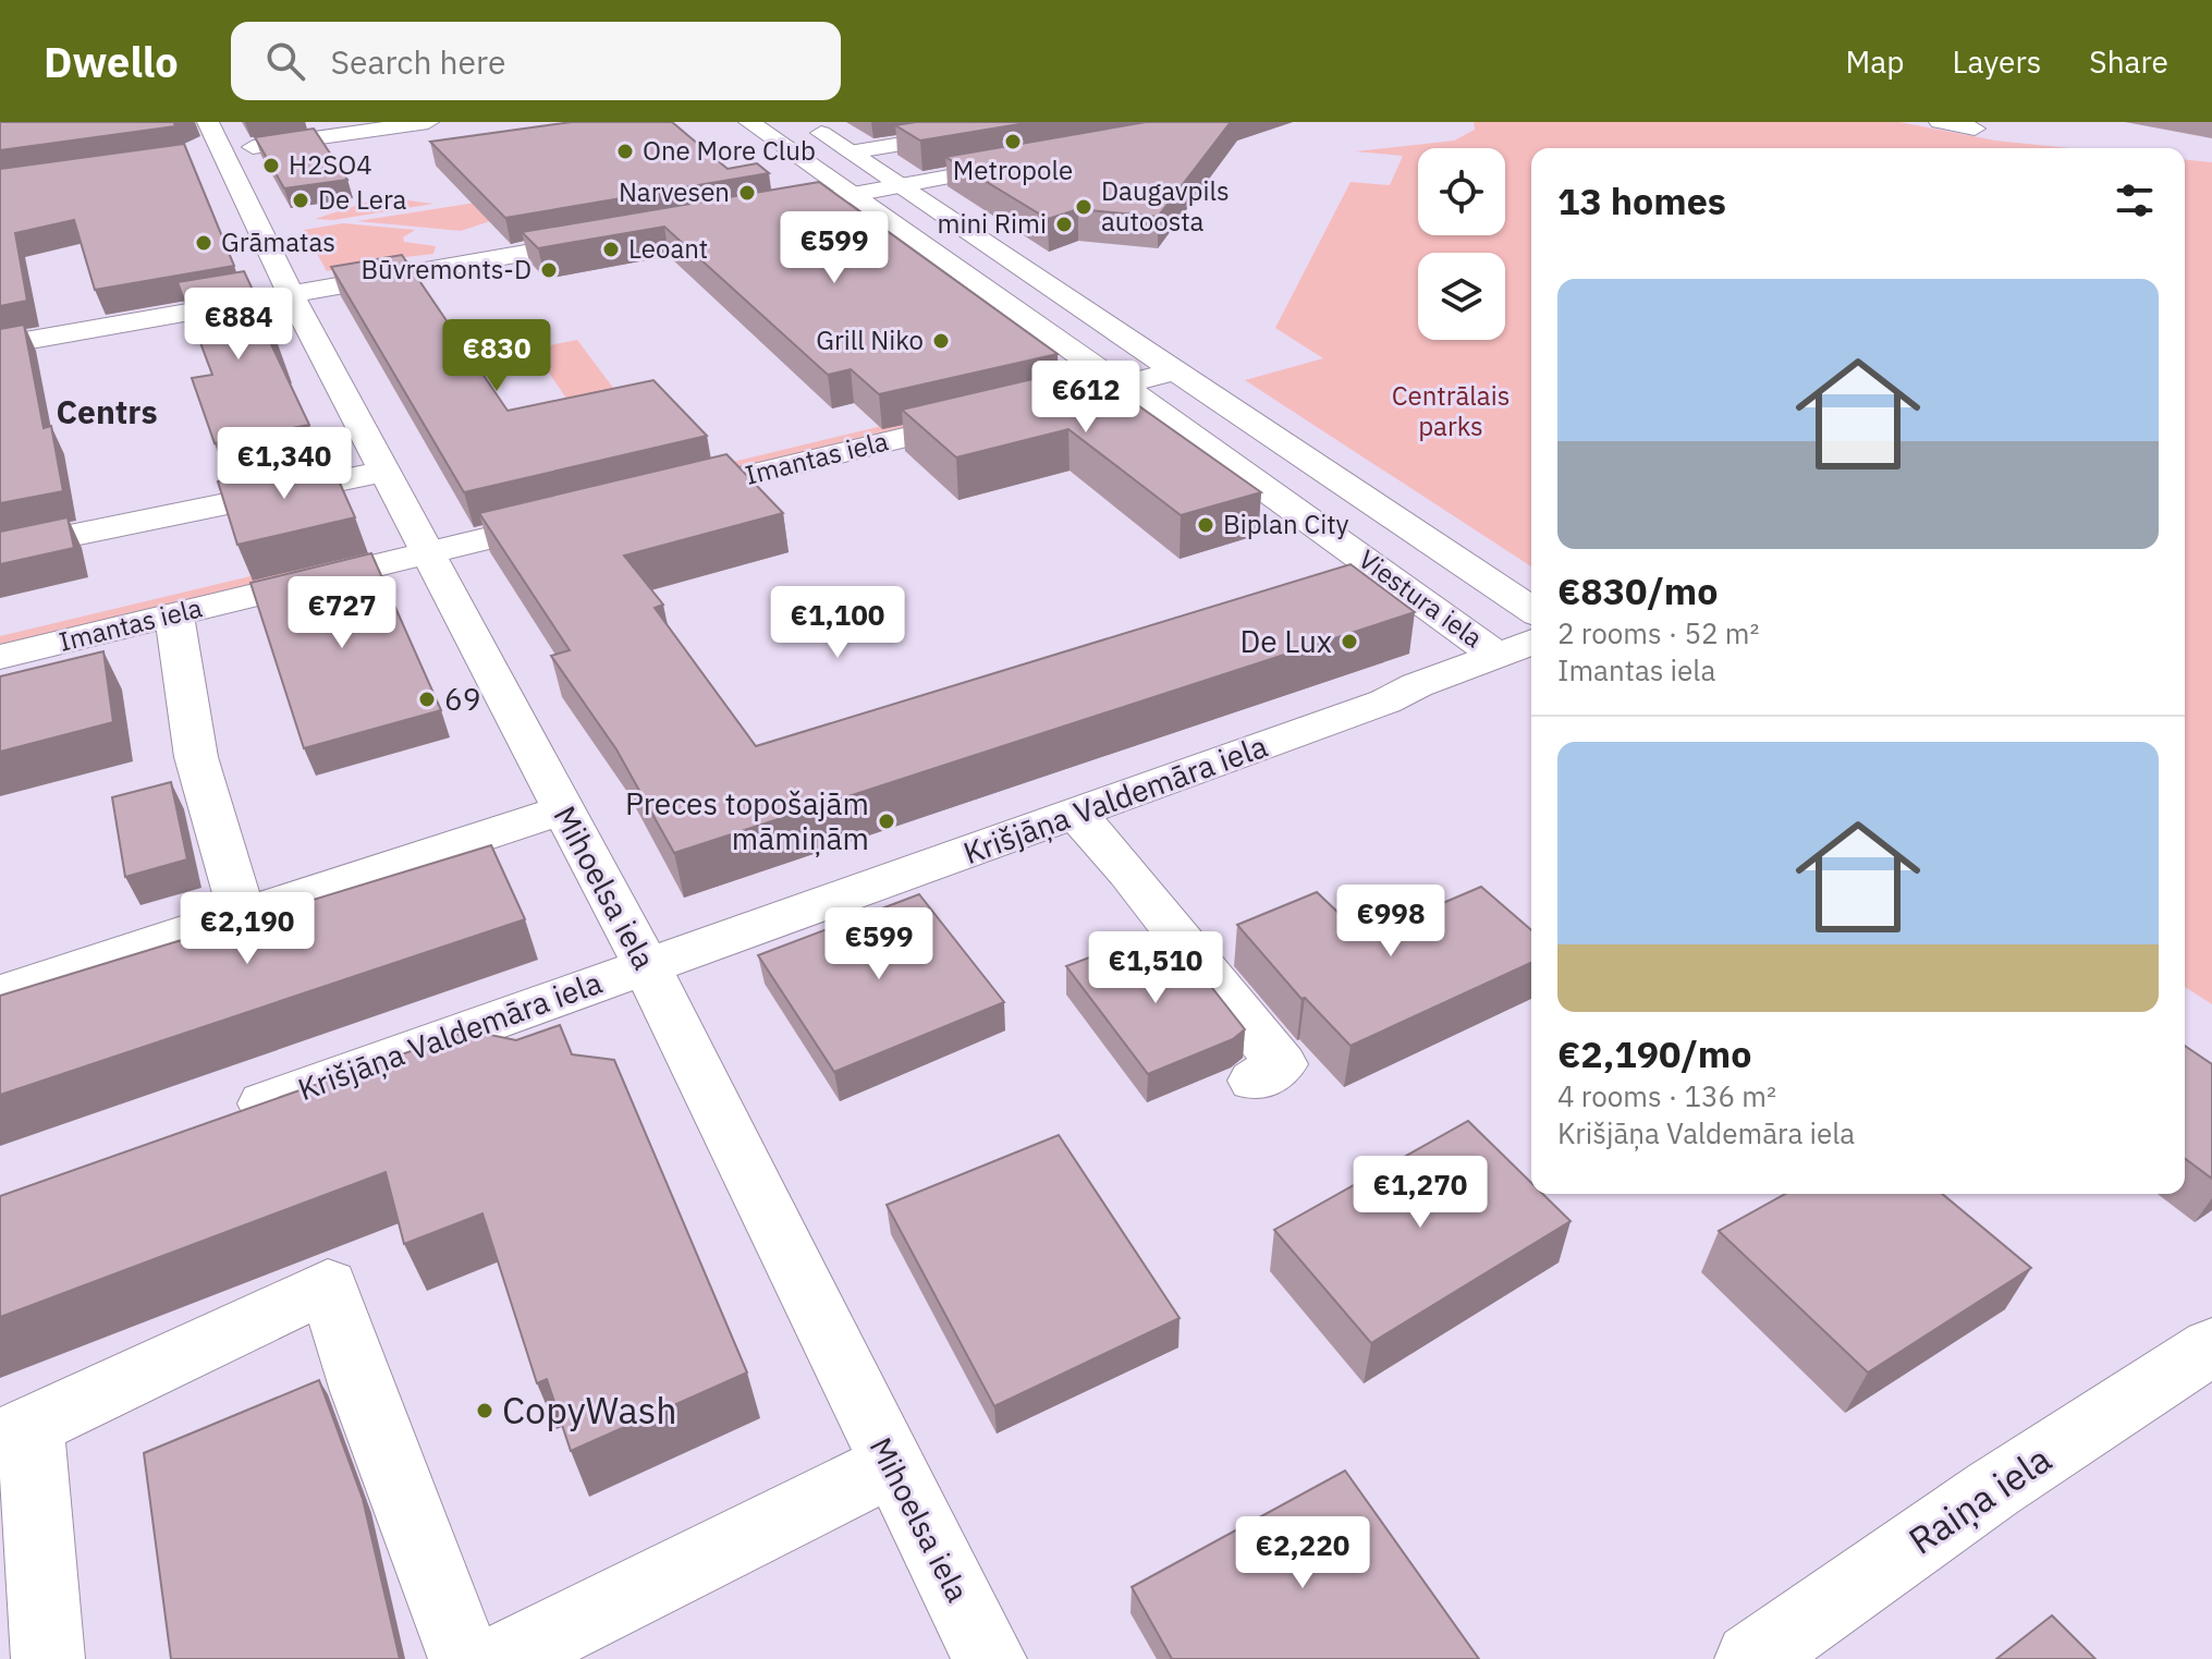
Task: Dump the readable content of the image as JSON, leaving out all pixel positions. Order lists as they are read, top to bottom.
{
  "streets": {
    "street": [
      "Imantas iela",
      "Viestura iela",
      "Krišjāņa Valdemāra iela",
      "Mihoelsa iela",
      "Raiņa iela"
    ]
  },
  "crossings": [
    ["Imantas iela", "Viestura iela"],
    ["Imantas iela", "Mihoelsa iela"],
    ["Viestura iela", "Krišjāņa Valdemāra iela"],
    ["Krišjāņa Valdemāra iela", "Mihoelsa iela"]
  ],
  "districts": ["Centrs"],
  "parks": ["Centrālais parks"],
  "places": [
    "Metropole",
    "One More Club",
    "H2SO4",
    "Narvesen",
    "De Lera",
    "Daugavpils autoosta",
    "mini Rimi",
    "Grāmatas",
    "Leoant",
    "Būvremonts-D",
    "Grill Niko",
    "Biplan City",
    "De Lux",
    "69",
    "Preces topošajām māmiņām",
    "CopyWash"
  ],
  "page": {
    "header": "Dwello",
    "search": "Search here",
    "nav": ["Map", "Layers", "Share"],
    "heading": "13 homes",
    "price": [
      "€599",
      "€884",
      "€830",
      "€612",
      "€1,340",
      "€727",
      "€1,100",
      "€998",
      "€2,190",
      "€599",
      "€1,510",
      "€1,270",
      "€2,220"
    ],
    "list": [
      {
        "name": "€830/mo",
        "note": "2 rooms · 52 m² · Imantas iela"
      },
      {
        "name": "€2,190/mo",
        "note": "4 rooms · 136 m² · Krišjāņa Valdemāra iela"
      }
    ]
  }
}
